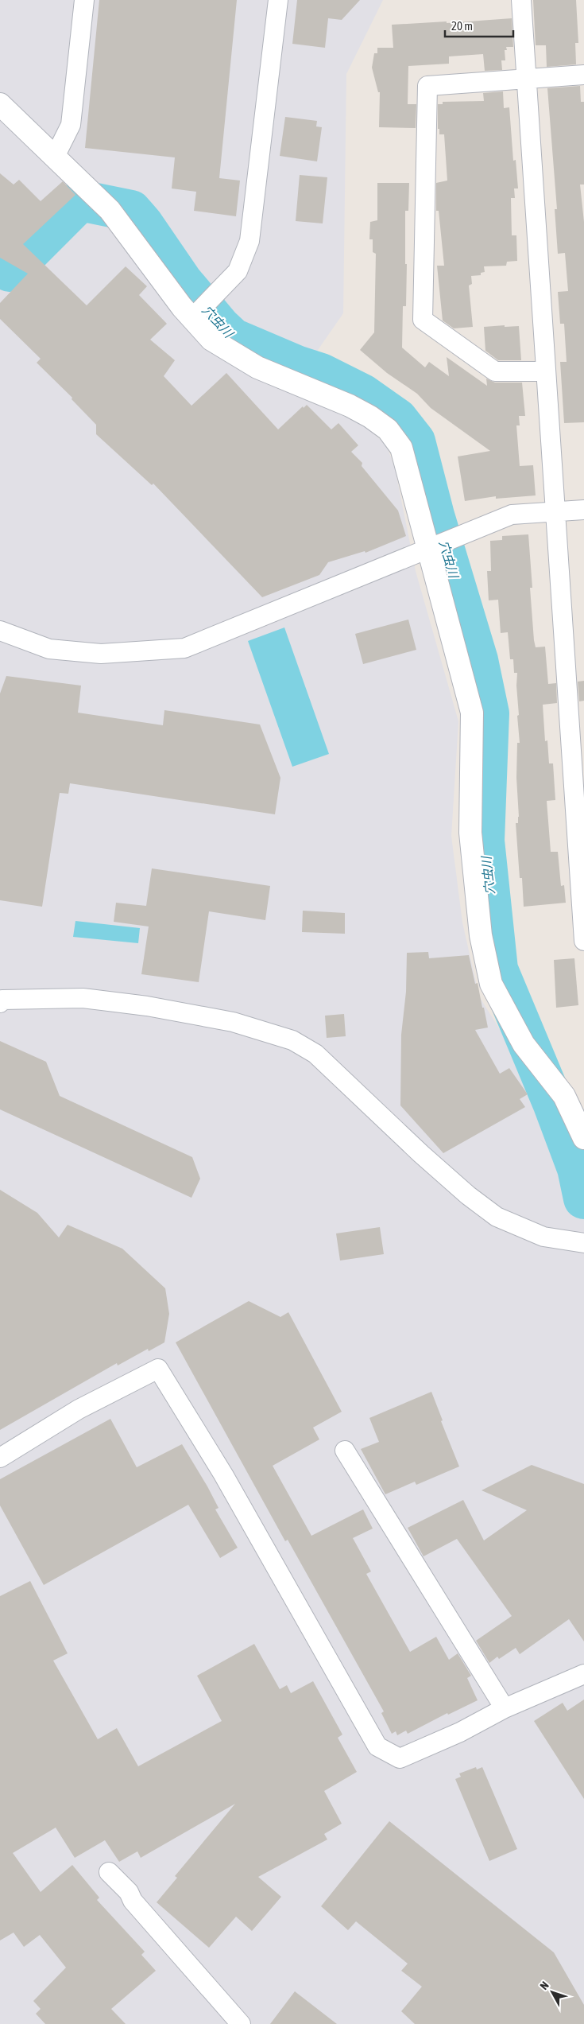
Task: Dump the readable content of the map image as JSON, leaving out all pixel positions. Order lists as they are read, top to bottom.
{
  "water": ["穴虫川"],
  "scale_bar": "20 m",
  "north": "top left"
}
